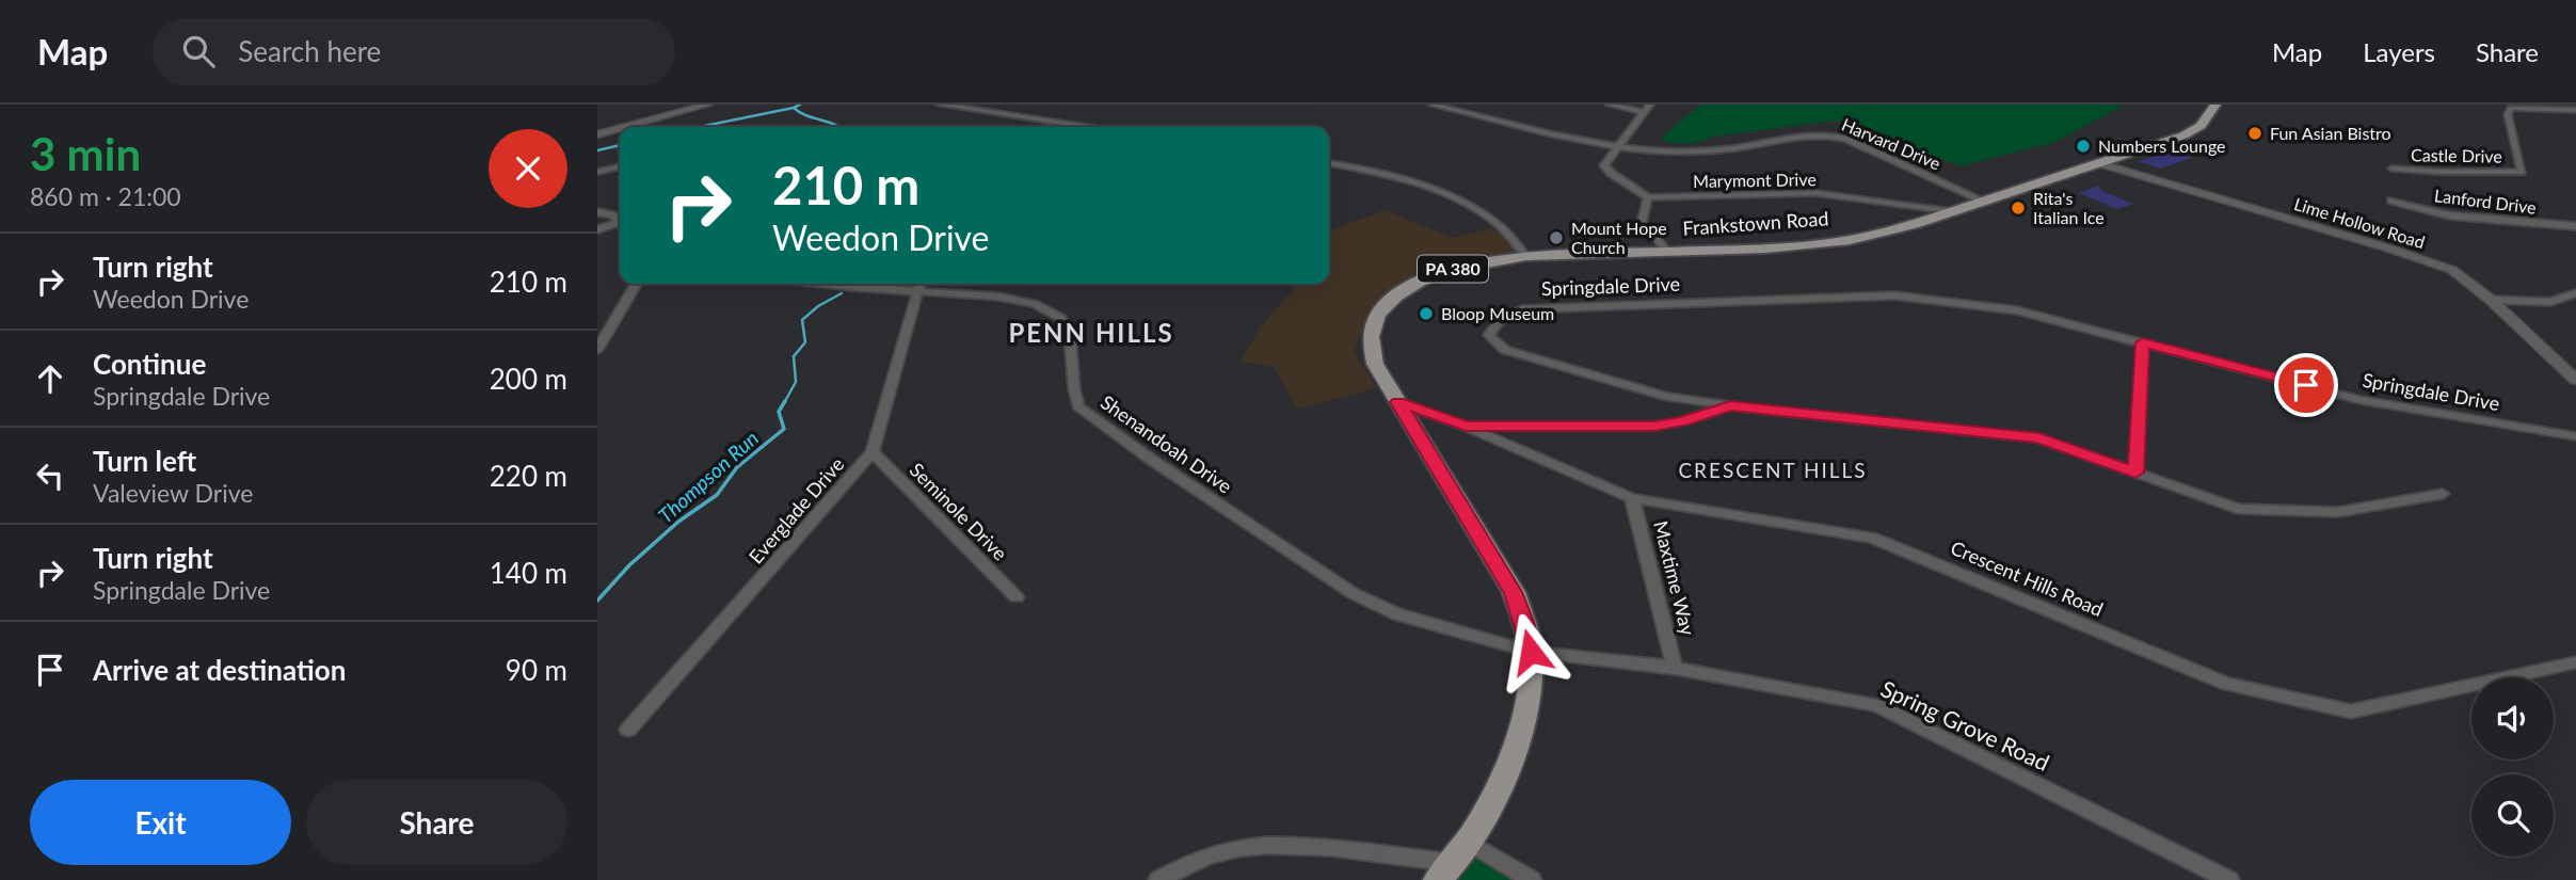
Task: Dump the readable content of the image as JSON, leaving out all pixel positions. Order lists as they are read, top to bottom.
{
  "streets": {
    "main road": ["Frankstown Road", "PA 380"],
    "street": [
      "Harvard Drive",
      "Castle Drive",
      "Marymont Drive",
      "Lanford Drive",
      "Lime Hollow Road",
      "Springdale Drive",
      "Shenandoah Drive",
      "Everglade Drive",
      "Seminole Drive",
      "Maxtime Way",
      "Crescent Hills Road",
      "Spring Grove Road"
    ]
  },
  "crossings": [
    ["Harvard Drive", "Frankstown Road"],
    ["Marymont Drive", "Frankstown Road"],
    ["Lime Hollow Road", "Frankstown Road"],
    ["Frankstown Road", "Shenandoah Drive"],
    ["Frankstown Road", "Crescent Hills Road"],
    ["Frankstown Road", "Spring Grove Road"],
    ["Shenandoah Drive", "Everglade Drive"],
    ["Shenandoah Drive", "Spring Grove Road"],
    ["Everglade Drive", "Seminole Drive"],
    ["Maxtime Way", "Crescent Hills Road"],
    ["Maxtime Way", "Spring Grove Road"]
  ],
  "districts": ["PENN HILLS", "CRESCENT HILLS"],
  "water": ["Thompson Run"],
  "places": [
    "Fun Asian Bistro",
    "Numbers Lounge",
    "Rita's Italian Ice",
    "Mount Hope Church",
    "Bloop Museum"
  ],
  "page": {
    "header": "Map",
    "search": "Search here",
    "nav": ["Map", "Layers", "Share"],
    "heading": ["3 min", "860 m · 21:00"],
    "turn": ["210 m", "Weedon Drive"],
    "list": [
      {
        "name": "Turn right",
        "note": "Weedon Drive",
        "value": "210 m"
      },
      {
        "name": "Continue",
        "note": "Springdale Drive",
        "value": "200 m"
      },
      {
        "name": "Turn left",
        "note": "Valeview Drive",
        "value": "220 m"
      },
      {
        "name": "Turn right",
        "note": "Springdale Drive",
        "value": "140 m"
      },
      {
        "name": "Arrive at destination",
        "value": "90 m"
      }
    ],
    "buttons": ["Exit", "Share"]
  }
}
